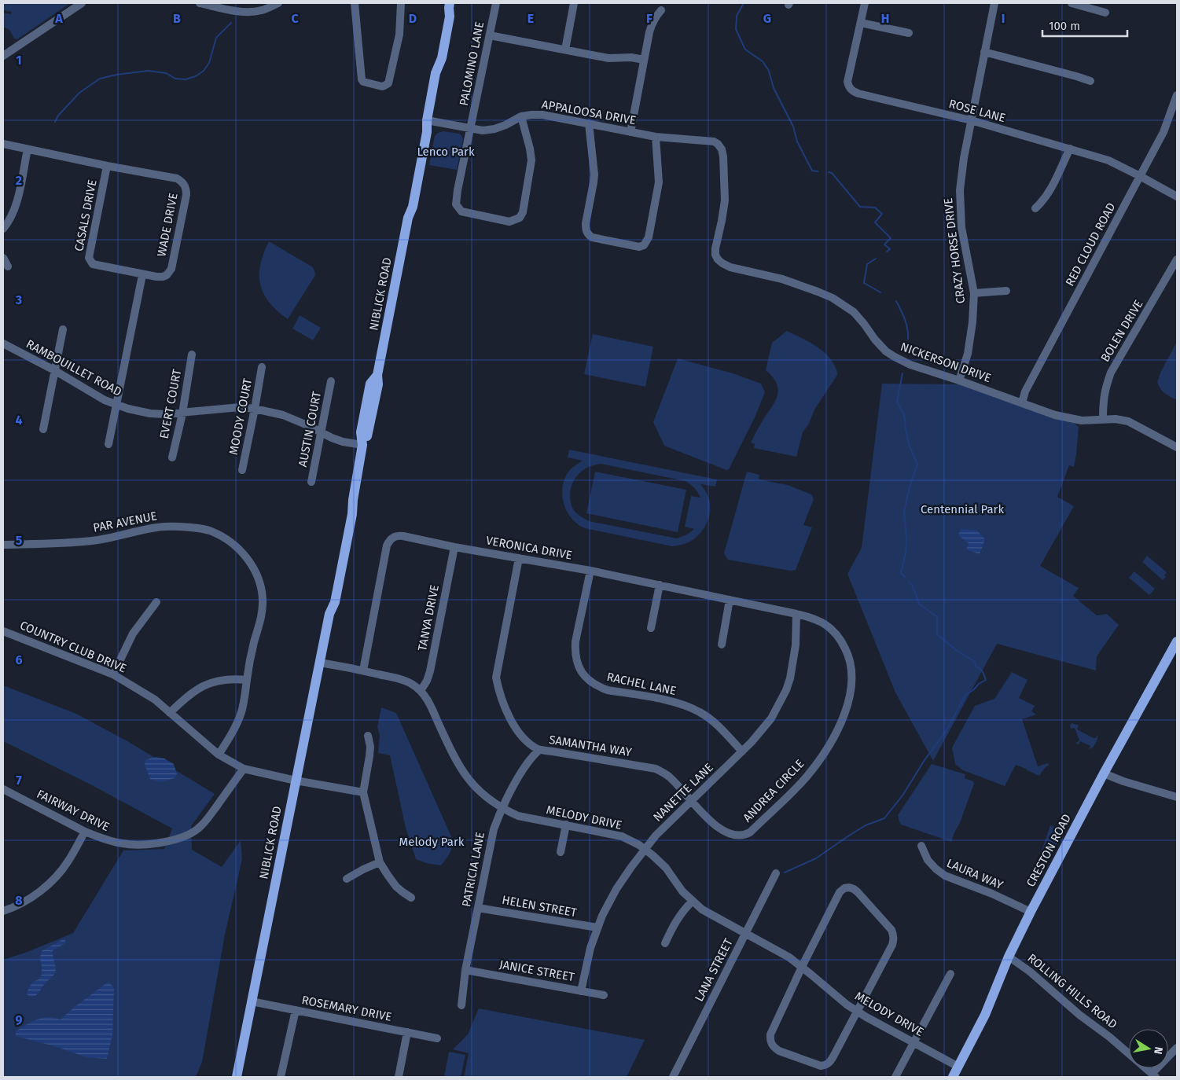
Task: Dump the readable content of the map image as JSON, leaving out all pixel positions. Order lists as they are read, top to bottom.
{
  "streets": {
    "main road": ["NIBLICK ROAD", "CRESTON ROAD"],
    "street": [
      "PALOMINO LANE",
      "ROSE LANE",
      "APPALOOSA DRIVE",
      "CASALS DRIVE",
      "WADE DRIVE",
      "RED CLOUD ROAD",
      "CRAZY HORSE DRIVE",
      "BOLEN DRIVE",
      "NICKERSON DRIVE",
      "RAMBOUILLET ROAD",
      "EVERT COURT",
      "MOODY COURT",
      "AUSTIN COURT",
      "PAR AVENUE",
      "VERONICA DRIVE",
      "TANYA DRIVE",
      "COUNTRY CLUB DRIVE",
      "RACHEL LANE",
      "SAMANTHA WAY",
      "ANDREA CIRCLE",
      "NANETTE LANE",
      "FAIRWAY DRIVE",
      "MELODY DRIVE",
      "PATRICIA LANE",
      "LAURA WAY",
      "HELEN STREET",
      "LANA STREET",
      "JANICE STREET",
      "ROLLING HILLS ROAD",
      "ROSEMARY DRIVE"
    ]
  },
  "crossings": [
    ["PALOMINO LANE", "APPALOOSA DRIVE"],
    ["ROSE LANE", "RED CLOUD ROAD"],
    ["ROSE LANE", "CRAZY HORSE DRIVE"],
    ["APPALOOSA DRIVE", "NIBLICK ROAD"],
    ["APPALOOSA DRIVE", "NICKERSON DRIVE"],
    ["CASALS DRIVE", "WADE DRIVE"],
    ["RED CLOUD ROAD", "NICKERSON DRIVE"],
    ["CRAZY HORSE DRIVE", "NICKERSON DRIVE"],
    ["NIBLICK ROAD", "RAMBOUILLET ROAD"],
    ["NIBLICK ROAD", "COUNTRY CLUB DRIVE"],
    ["NIBLICK ROAD", "MELODY DRIVE"],
    ["NIBLICK ROAD", "ROSEMARY DRIVE"],
    ["BOLEN DRIVE", "NICKERSON DRIVE"],
    ["RAMBOUILLET ROAD", "EVERT COURT"],
    ["RAMBOUILLET ROAD", "MOODY COURT"],
    ["RAMBOUILLET ROAD", "AUSTIN COURT"],
    ["PAR AVENUE", "COUNTRY CLUB DRIVE"],
    ["VERONICA DRIVE", "TANYA DRIVE"],
    ["VERONICA DRIVE", "RACHEL LANE"],
    ["VERONICA DRIVE", "SAMANTHA WAY"],
    ["VERONICA DRIVE", "ANDREA CIRCLE"],
    ["VERONICA DRIVE", "NANETTE LANE"],
    ["VERONICA DRIVE", "MELODY DRIVE"],
    ["TANYA DRIVE", "MELODY DRIVE"],
    ["COUNTRY CLUB DRIVE", "FAIRWAY DRIVE"],
    ["RACHEL LANE", "NANETTE LANE"],
    ["SAMANTHA WAY", "ANDREA CIRCLE"],
    ["SAMANTHA WAY", "NANETTE LANE"],
    ["SAMANTHA WAY", "PATRICIA LANE"],
    ["ANDREA CIRCLE", "NANETTE LANE"],
    ["NANETTE LANE", "MELODY DRIVE"],
    ["NANETTE LANE", "HELEN STREET"],
    ["NANETTE LANE", "JANICE STREET"],
    ["MELODY DRIVE", "CRESTON ROAD"],
    ["MELODY DRIVE", "PATRICIA LANE"],
    ["MELODY DRIVE", "LANA STREET"],
    ["CRESTON ROAD", "LAURA WAY"],
    ["CRESTON ROAD", "ROLLING HILLS ROAD"],
    ["PATRICIA LANE", "HELEN STREET"],
    ["PATRICIA LANE", "JANICE STREET"]
  ],
  "parks": ["Lenco Park", "Centennial Park", "Melody Park"],
  "scale_bar": "100 m",
  "north": "right",
  "grid": {
    "columns": [
      "A",
      "B",
      "C",
      "D",
      "E",
      "F",
      "G",
      "H",
      "I"
    ],
    "rows": [
      "1",
      "2",
      "3",
      "4",
      "5",
      "6",
      "7",
      "8",
      "9"
    ]
  }
}
